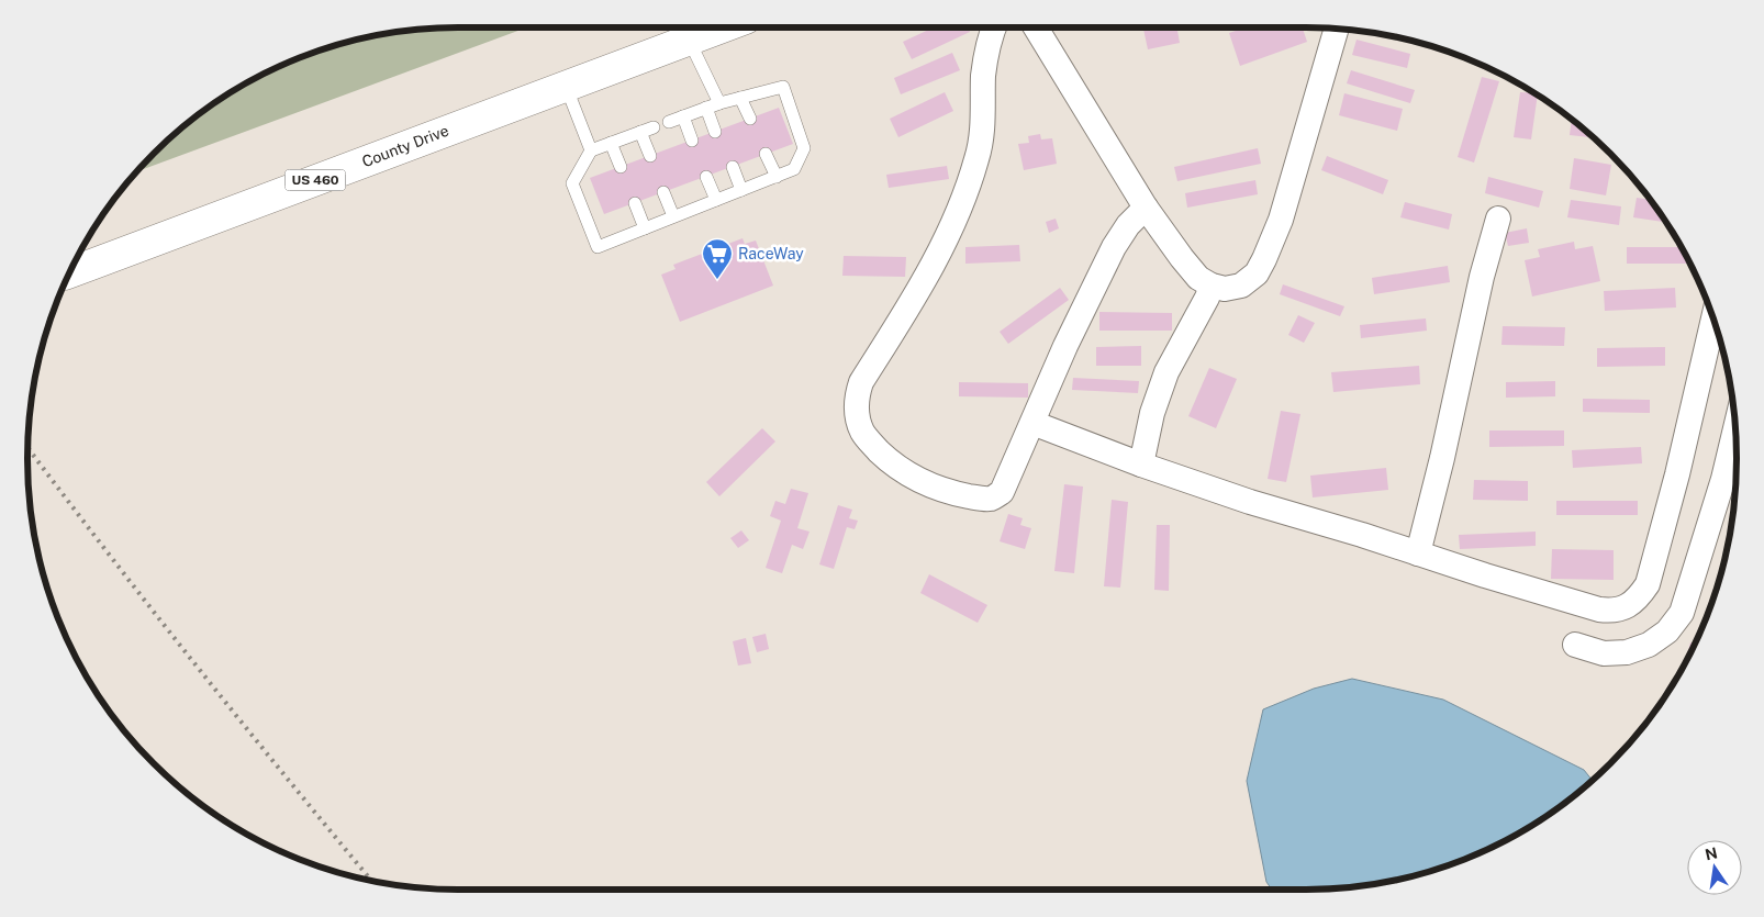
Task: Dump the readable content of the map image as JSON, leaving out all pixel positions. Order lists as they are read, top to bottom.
{
  "streets": {
    "highway": ["County Drive", "US 460"]
  },
  "places": {
    "supermarket": ["RaceWay"]
  },
  "north": "top"
}
